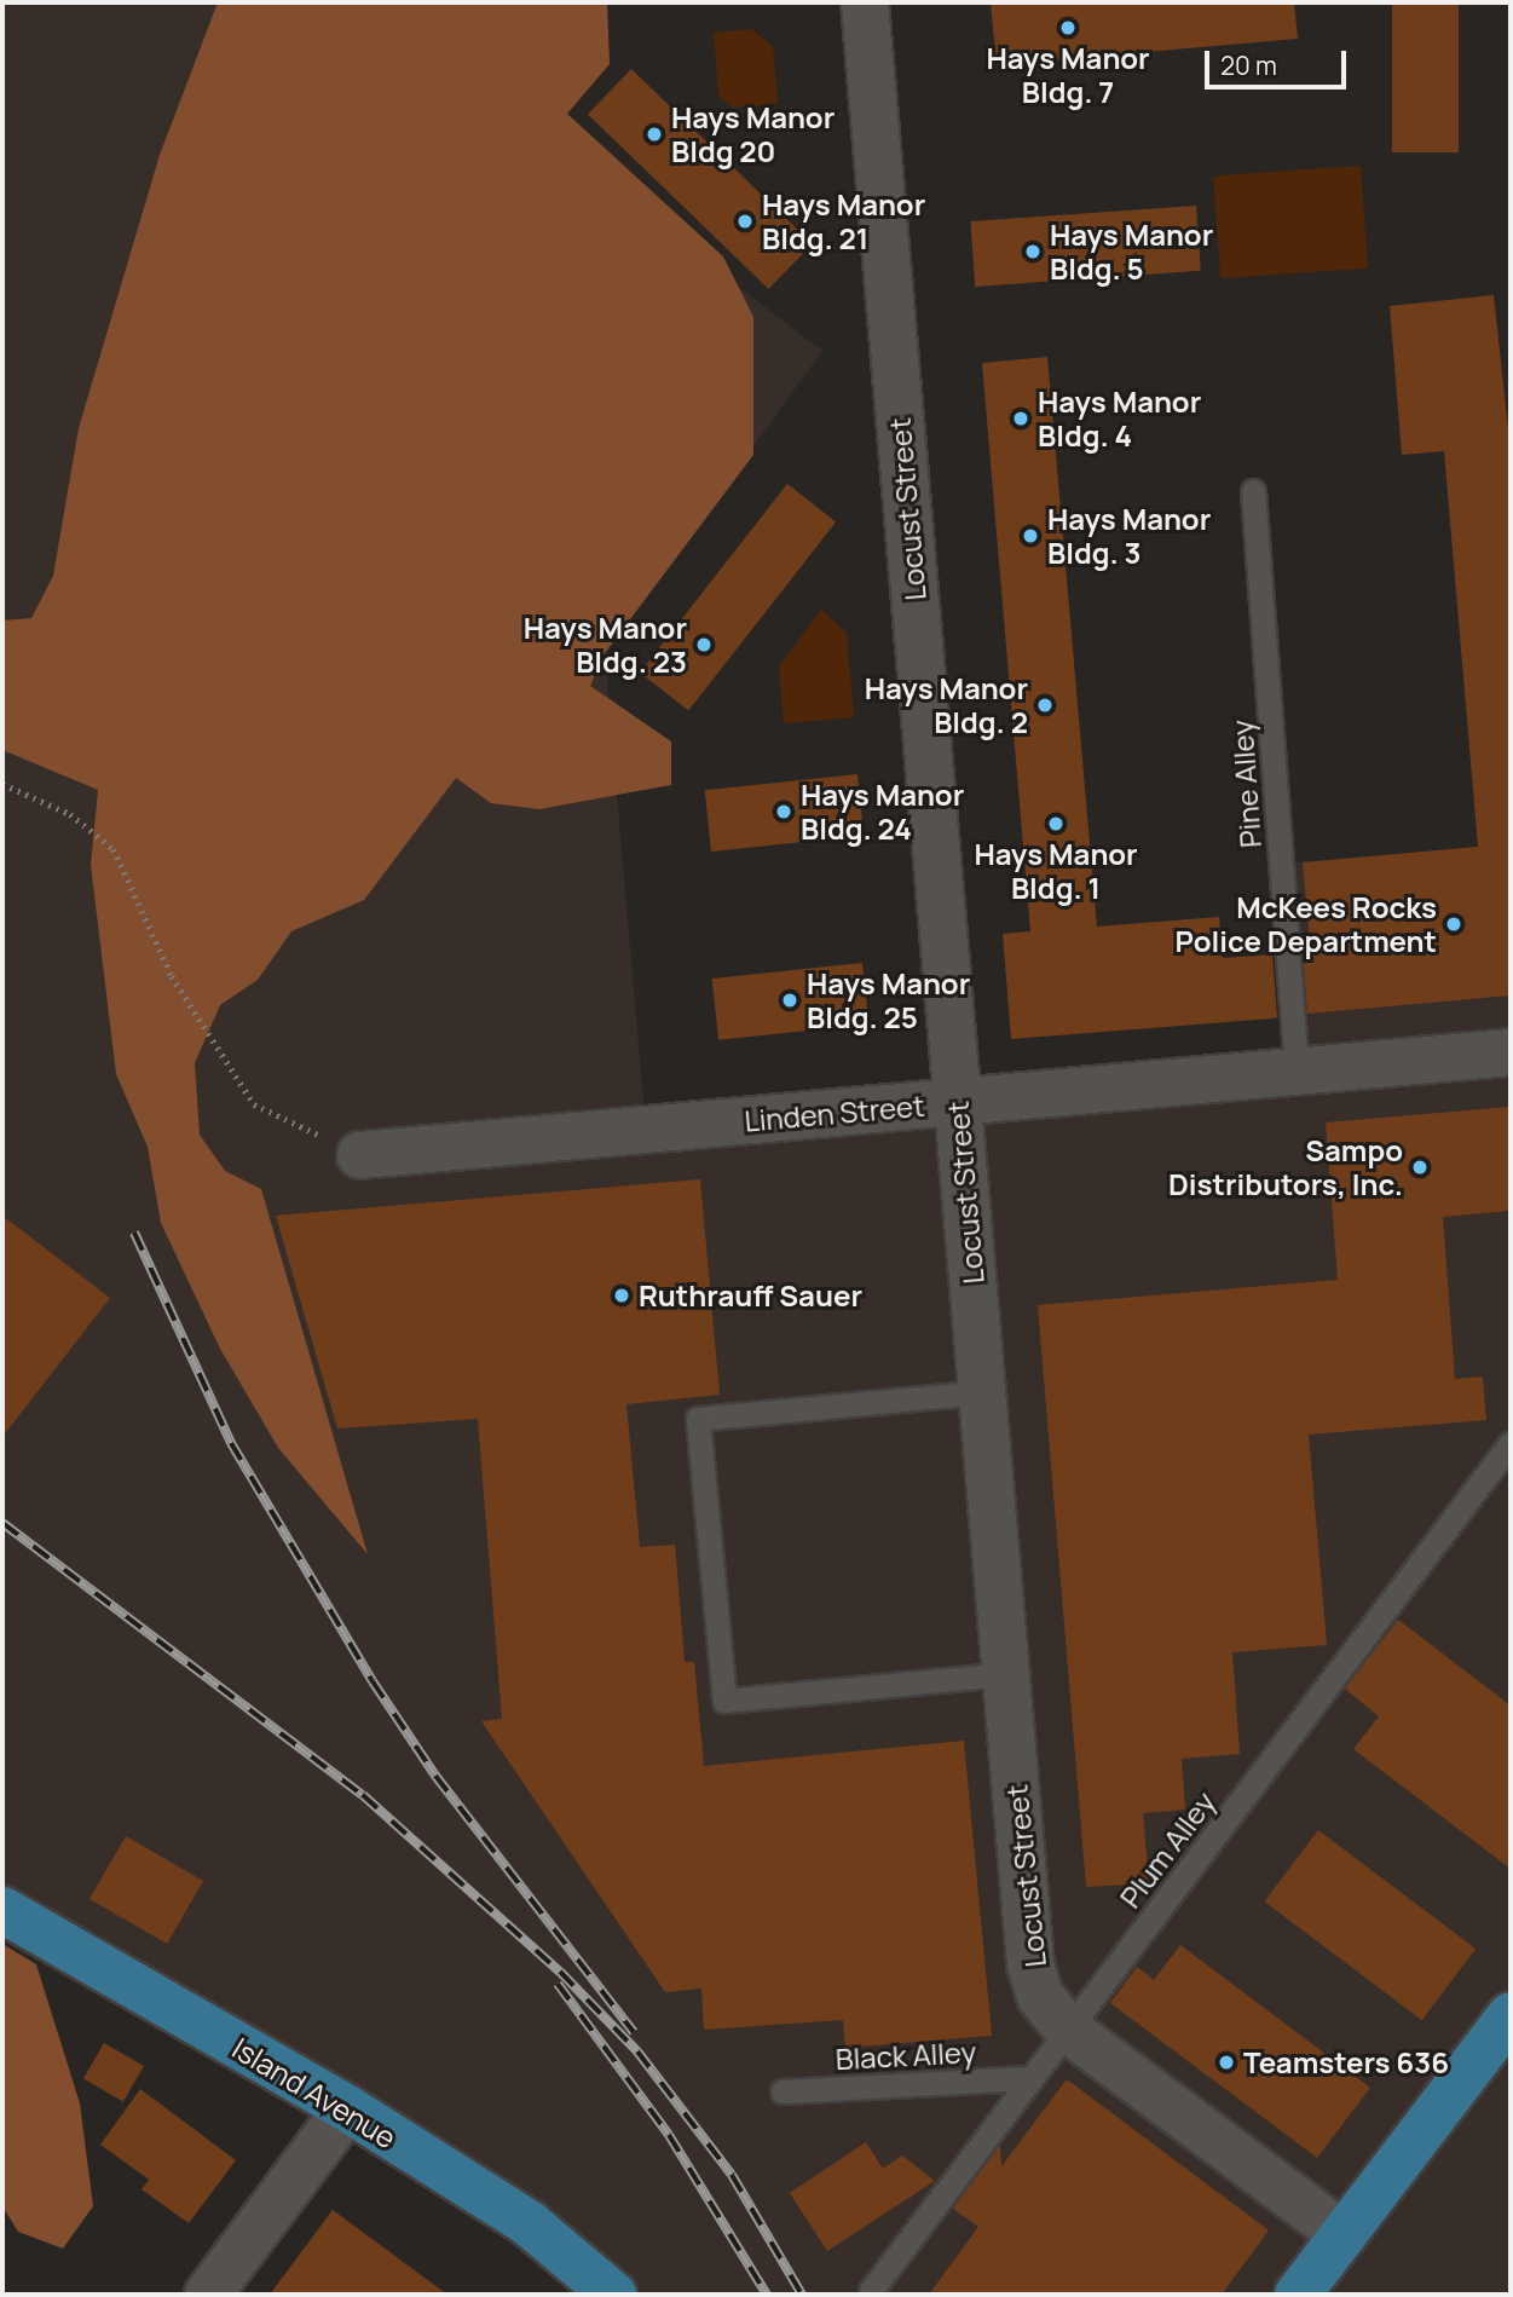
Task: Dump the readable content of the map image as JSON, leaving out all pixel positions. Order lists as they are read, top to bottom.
{
  "streets": {
    "main road": ["Island Avenue"],
    "street": ["Locust Street", "Linden Street"],
    "lane": ["Pine Alley", "Plum Alley", "Black Alley"]
  },
  "crossings": [
    ["Locust Street", "Linden Street"],
    ["Locust Street", "Plum Alley"],
    ["Pine Alley", "Linden Street"],
    ["Plum Alley", "Black Alley"]
  ],
  "places": [
    "Hays Manor Bldg. 7",
    "Hays Manor Bldg 20",
    "Hays Manor Bldg. 21",
    "Hays Manor Bldg. 5",
    "Hays Manor Bldg. 4",
    "Hays Manor Bldg. 3",
    "Hays Manor Bldg. 23",
    "Hays Manor Bldg. 2",
    "Hays Manor Bldg. 24",
    "Hays Manor Bldg. 1",
    "McKees Rocks Police Department",
    "Hays Manor Bldg. 25",
    "Sampo Distributors, Inc.",
    "Ruthrauff Sauer",
    "Teamsters 636"
  ],
  "scale_bar": "20 m"
}
